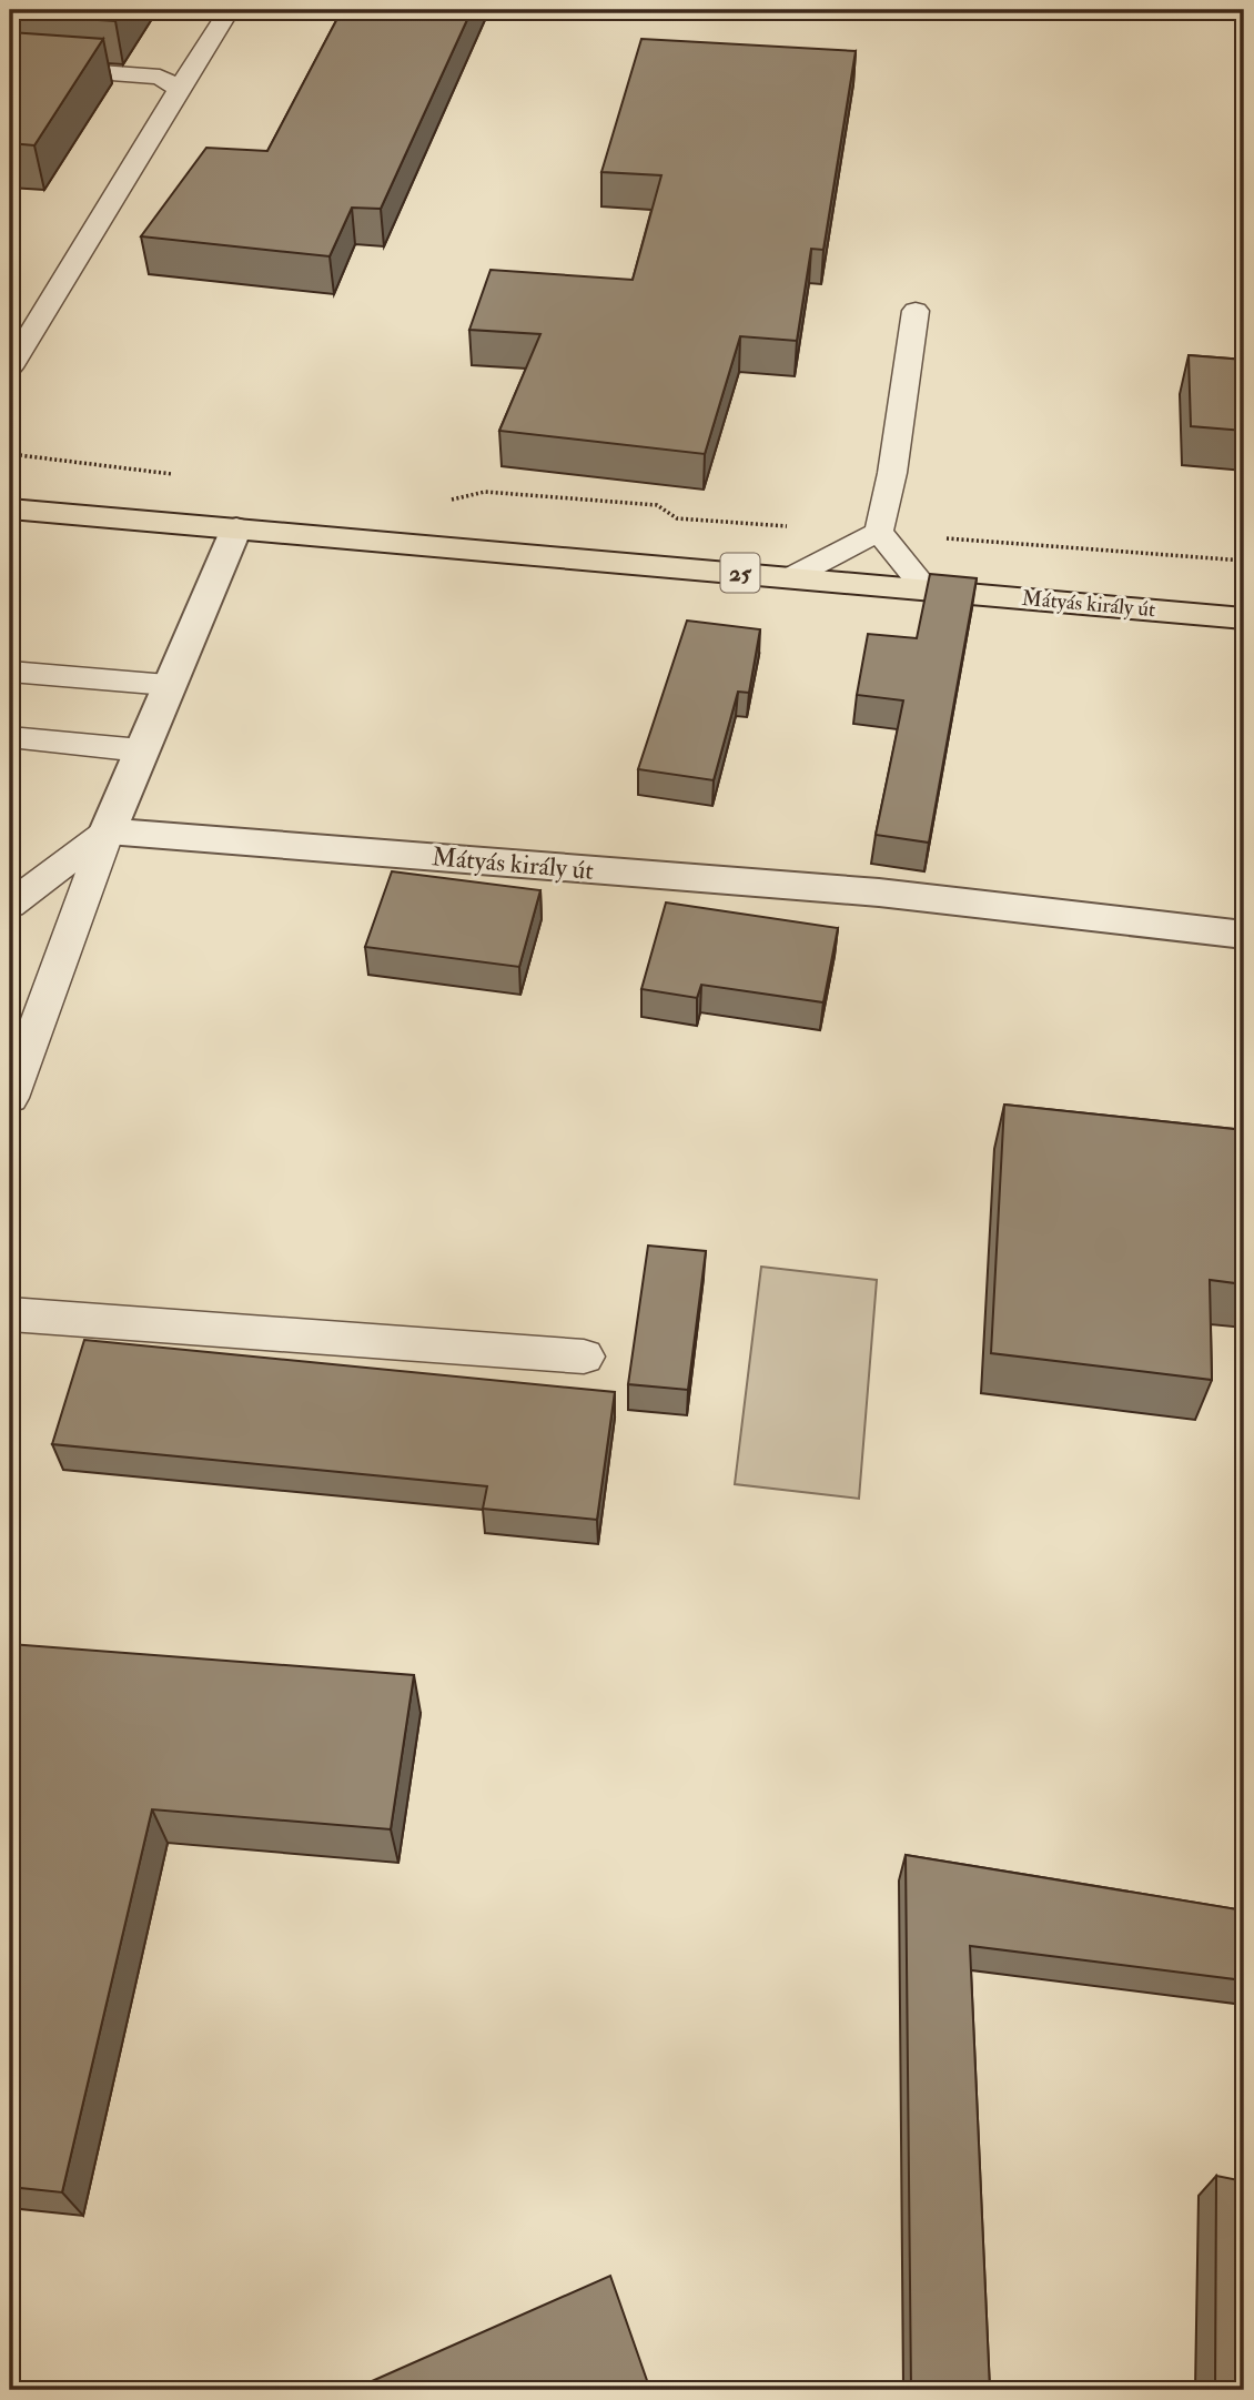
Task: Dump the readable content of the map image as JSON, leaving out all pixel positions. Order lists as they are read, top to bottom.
{
  "streets": {
    "main road": ["25", "Mátyás király út"]
  }
}
